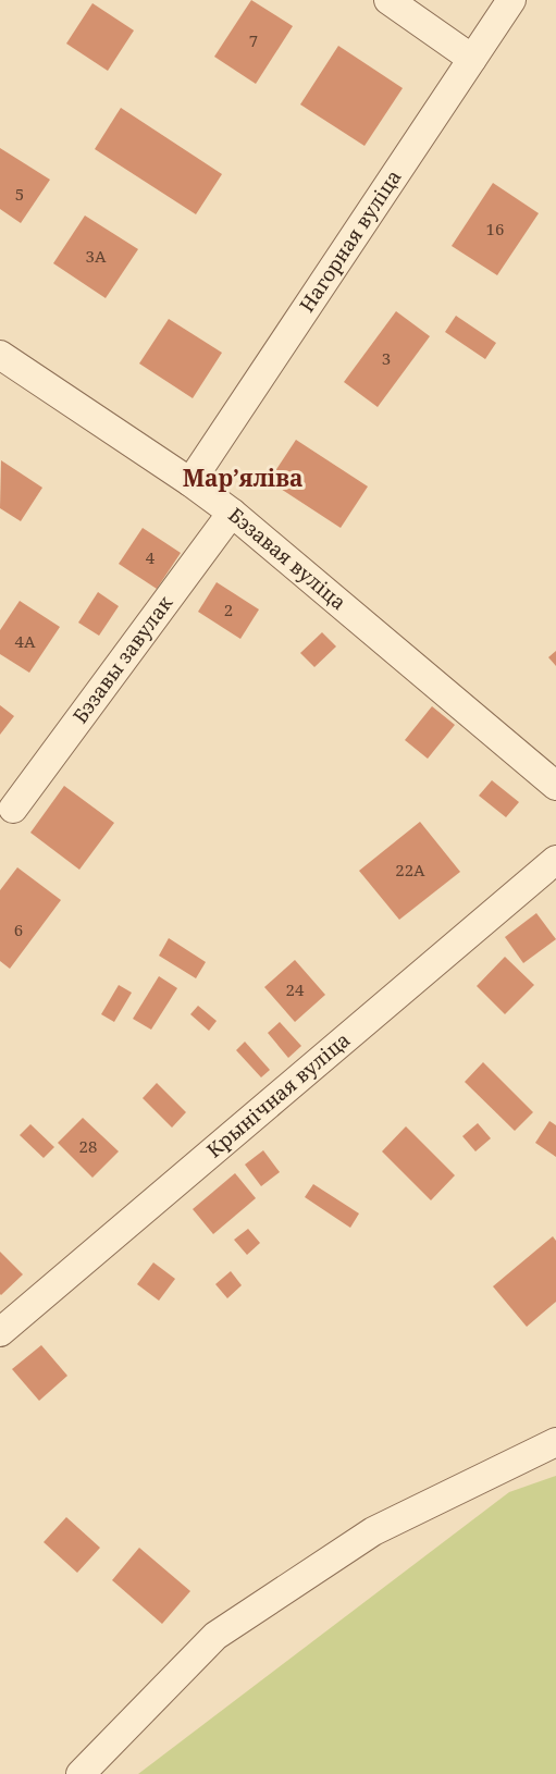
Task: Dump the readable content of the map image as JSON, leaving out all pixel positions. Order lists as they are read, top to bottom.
{
  "streets": {
    "street": [
      "Нагорная вуліца",
      "Бэзавая вуліца",
      "Бэзавы завулак",
      "Крынічная вуліца"
    ]
  },
  "crossings": [
    ["Нагорная вуліца", "Бэзавая вуліца"],
    ["Бэзавая вуліца", "Бэзавы завулак"]
  ],
  "districts": ["Марʼяліва"],
  "house_numbers": [
    "7",
    "5",
    "16",
    "3А",
    "3",
    "4",
    "2",
    "4А",
    "22А",
    "6",
    "24",
    "28"
  ]
}
